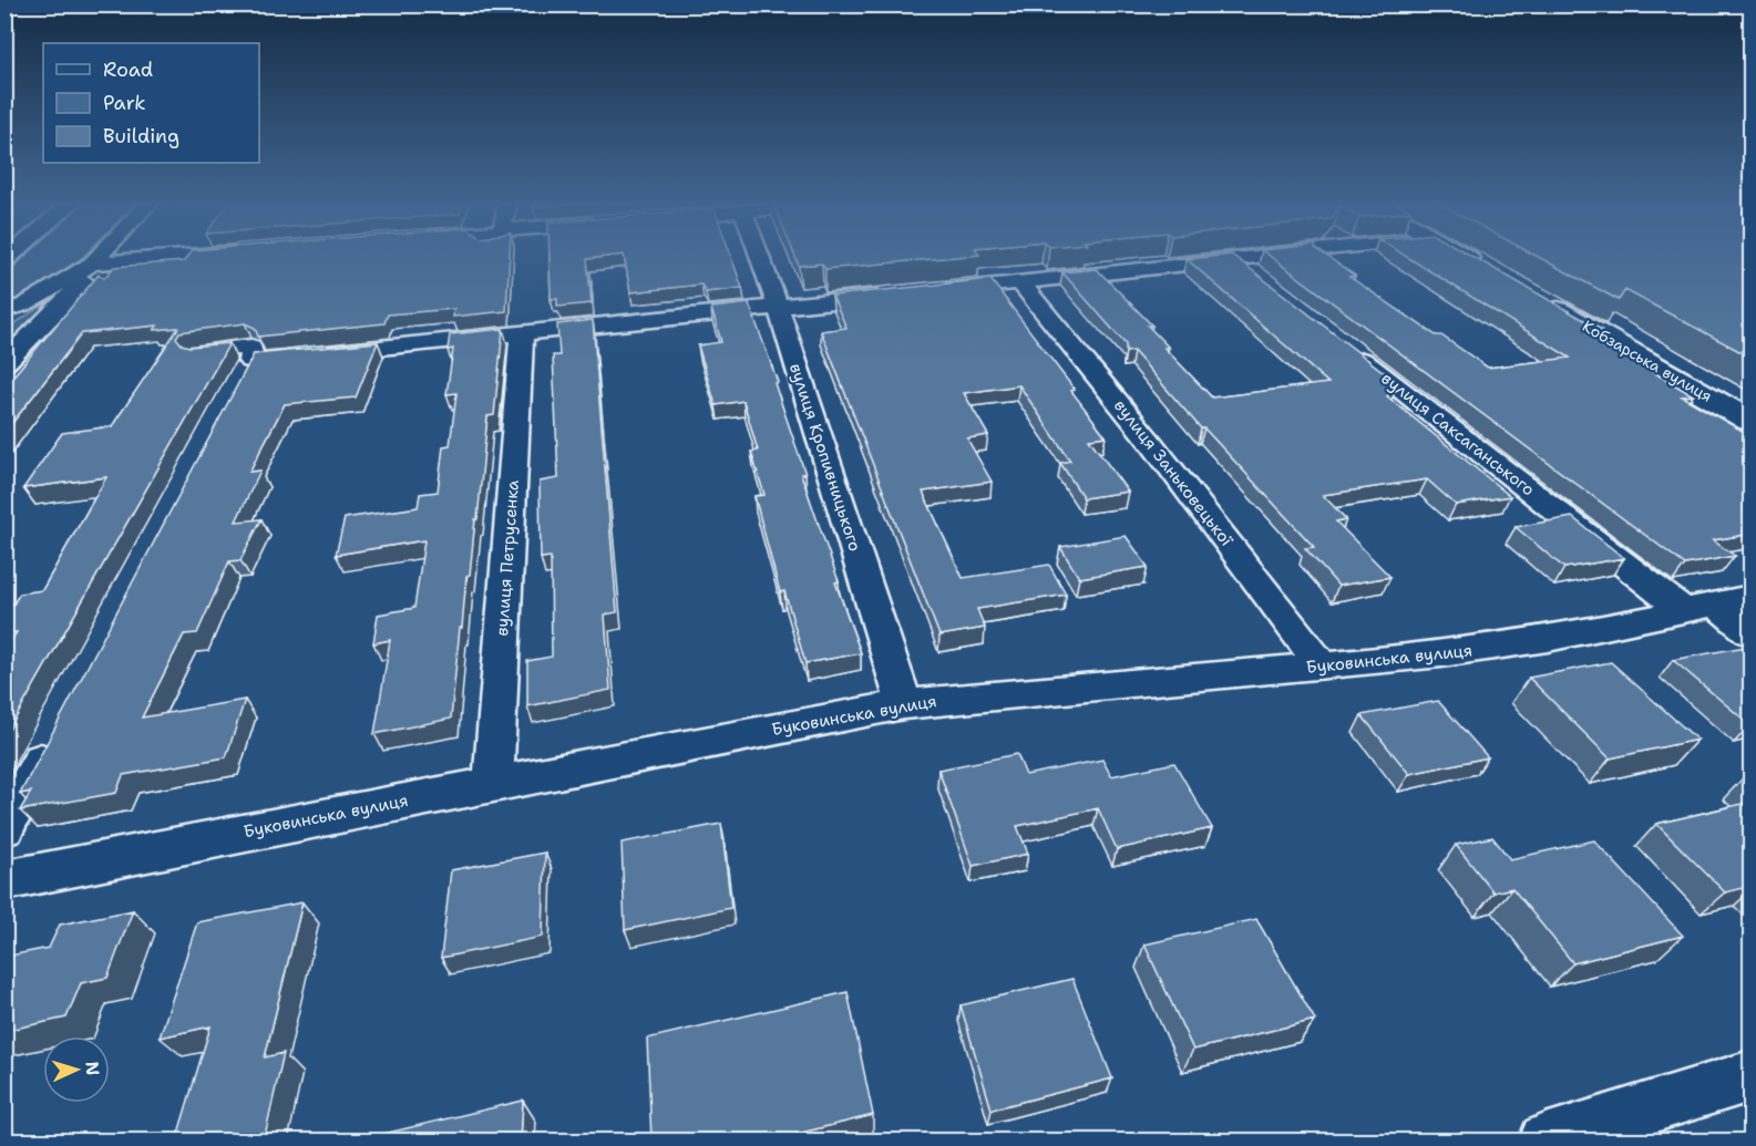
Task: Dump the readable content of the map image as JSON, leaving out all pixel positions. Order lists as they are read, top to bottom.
{
  "streets": {
    "street": [
      "Кобзарська вулиця",
      "вулиця Саксаганського",
      "вулиця Кропивницького",
      "вулиця Заньковецької",
      "вулиця Петрусенка",
      "Буковинська вулиця"
    ]
  },
  "crossings": [
    ["вулиця Саксаганського", "Буковинська вулиця"],
    ["вулиця Кропивницького", "Буковинська вулиця"],
    ["вулиця Заньковецької", "Буковинська вулиця"],
    ["вулиця Петрусенка", "Буковинська вулиця"]
  ],
  "legend": ["Road", "Park", "Building"],
  "north": "right"
}
